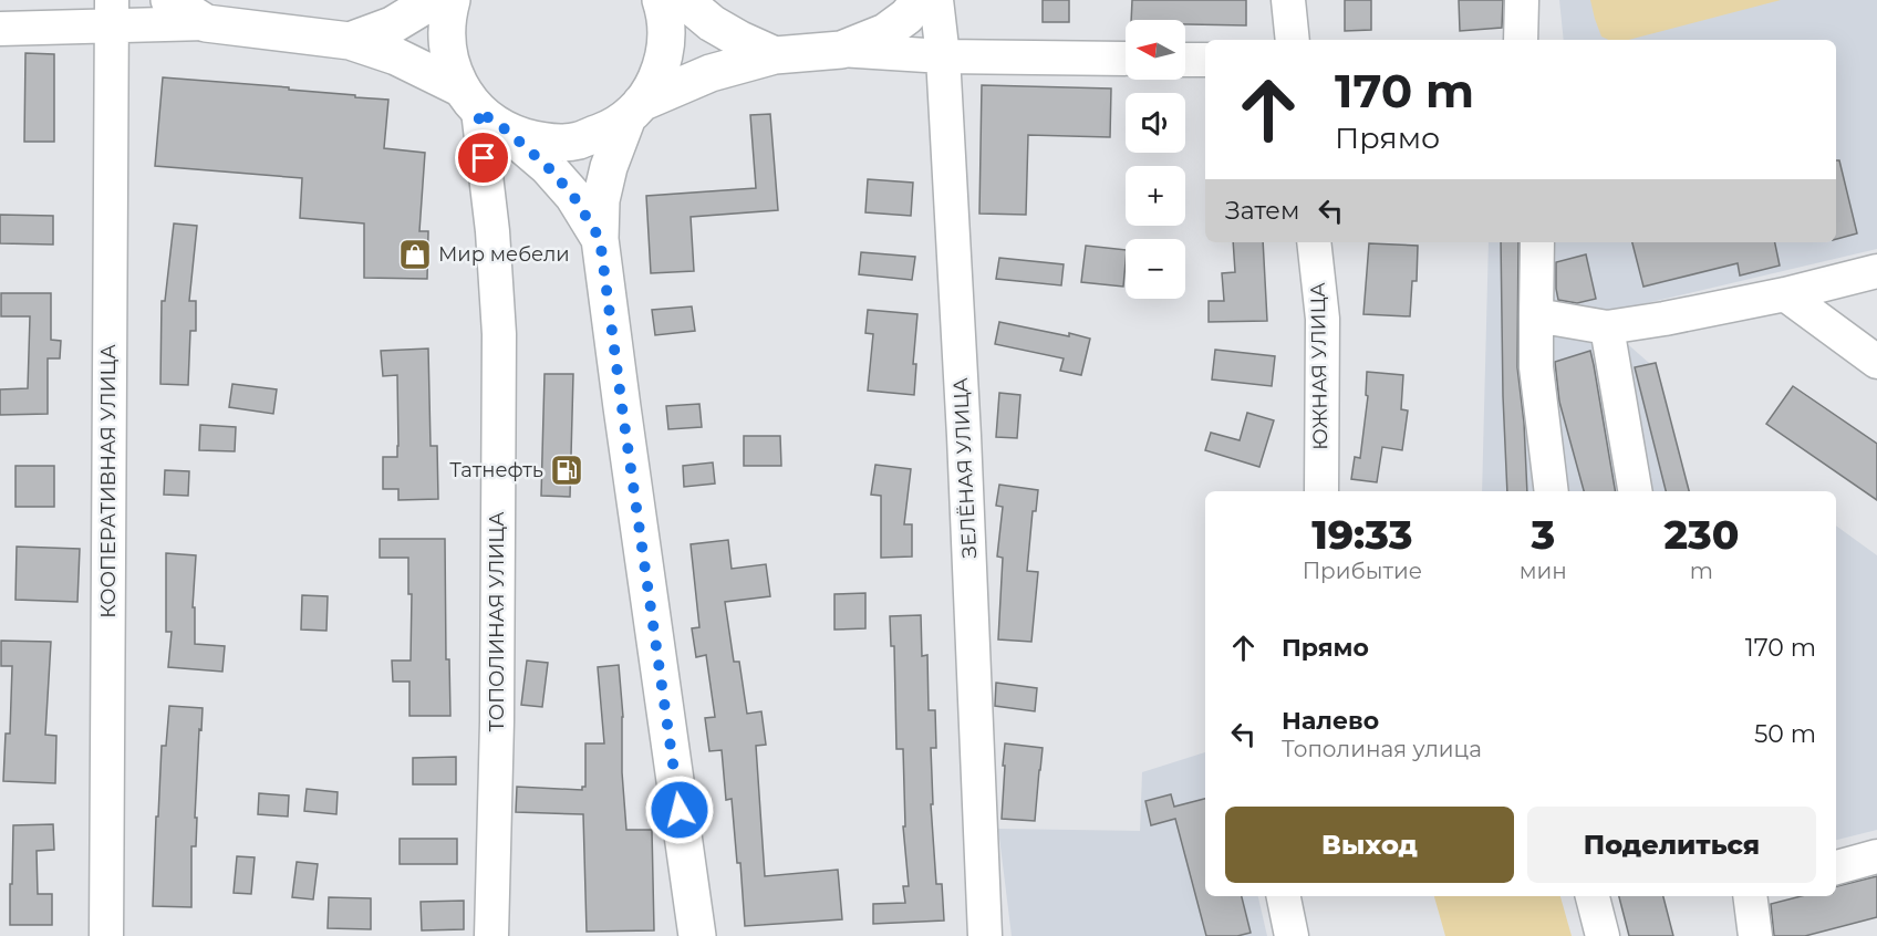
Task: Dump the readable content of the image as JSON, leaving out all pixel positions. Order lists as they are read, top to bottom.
{
  "streets": {
    "street": [
      "ЮЖНАЯ УЛИЦА",
      "ЗЕЛЁНАЯ УЛИЦА",
      "КООПЕРАТИВНАЯ УЛИЦА",
      "ТОПОЛИНАЯ УЛИЦА"
    ]
  },
  "places": {
    "shop": ["Мир мебели"],
    "fuel station": ["Татнефть"]
  },
  "north": "left",
  "page": {
    "map_buttons": ["+", "−"],
    "turn": ["170 m", "Прямо"],
    "then": "Затем",
    "eta": [
      "19:33",
      "Прибытие",
      "3",
      "мин",
      "230",
      "m"
    ],
    "list": [
      {
        "name": "Прямо",
        "value": "170 m"
      },
      {
        "name": "Налево",
        "note": "Тополиная улица",
        "value": "50 m"
      }
    ],
    "buttons": ["Выход", "Поделиться"]
  }
}
